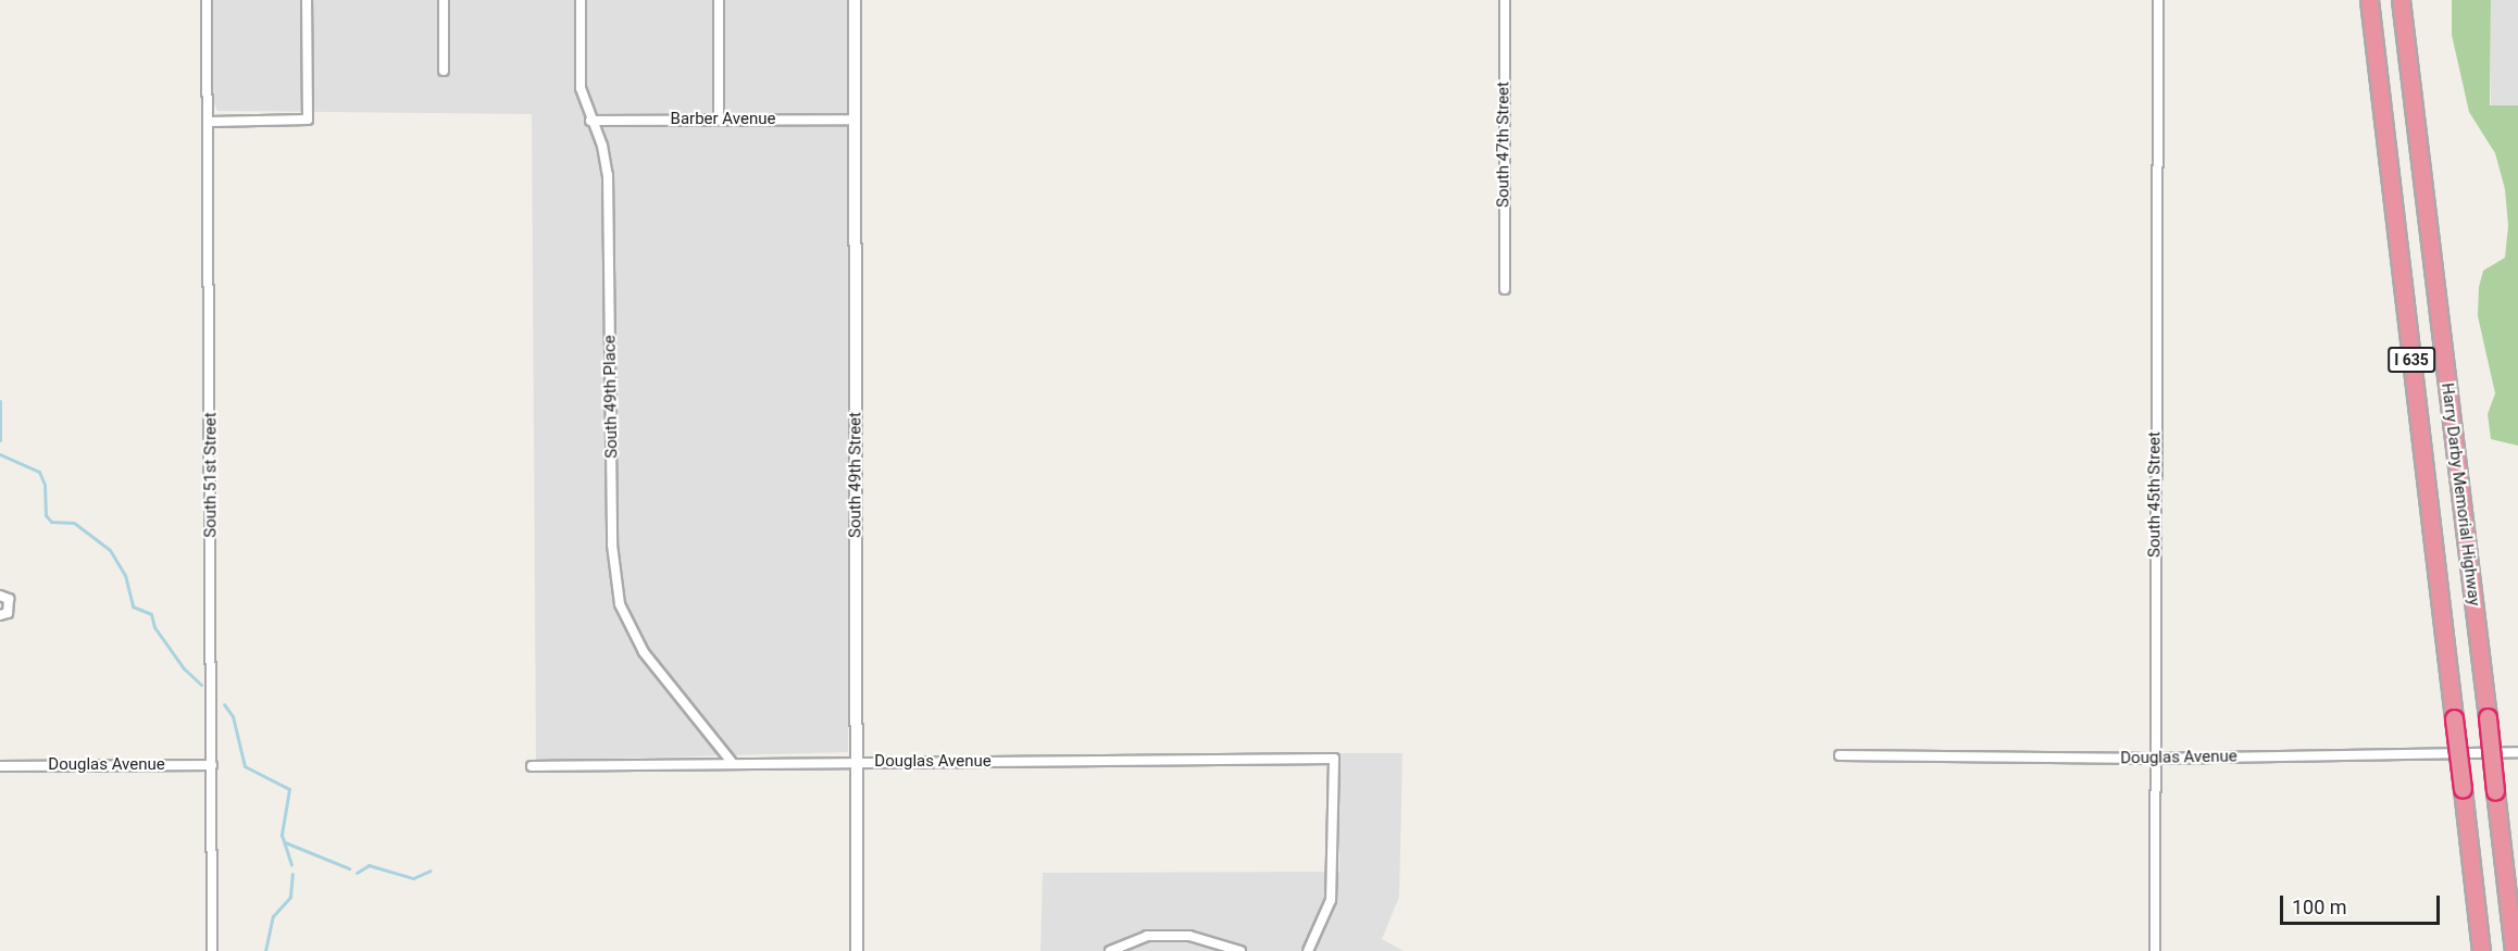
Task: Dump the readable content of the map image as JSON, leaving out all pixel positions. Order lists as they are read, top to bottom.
{
  "streets": {
    "highway": ["I 635", "Harry Darby Memorial Highway"],
    "street": [
      "Barber Avenue",
      "South 47th Street",
      "South 49th Place",
      "South 51st Street",
      "South 49th Street",
      "South 45th Street",
      "Douglas Avenue"
    ]
  },
  "crossings": [
    ["Barber Avenue", "South 49th Place"],
    ["Barber Avenue", "South 49th Street"],
    ["South 49th Place", "Douglas Avenue"],
    ["South 51st Street", "Douglas Avenue"],
    ["South 49th Street", "Douglas Avenue"],
    ["South 45th Street", "Douglas Avenue"]
  ],
  "scale_bar": "100 m"
}
